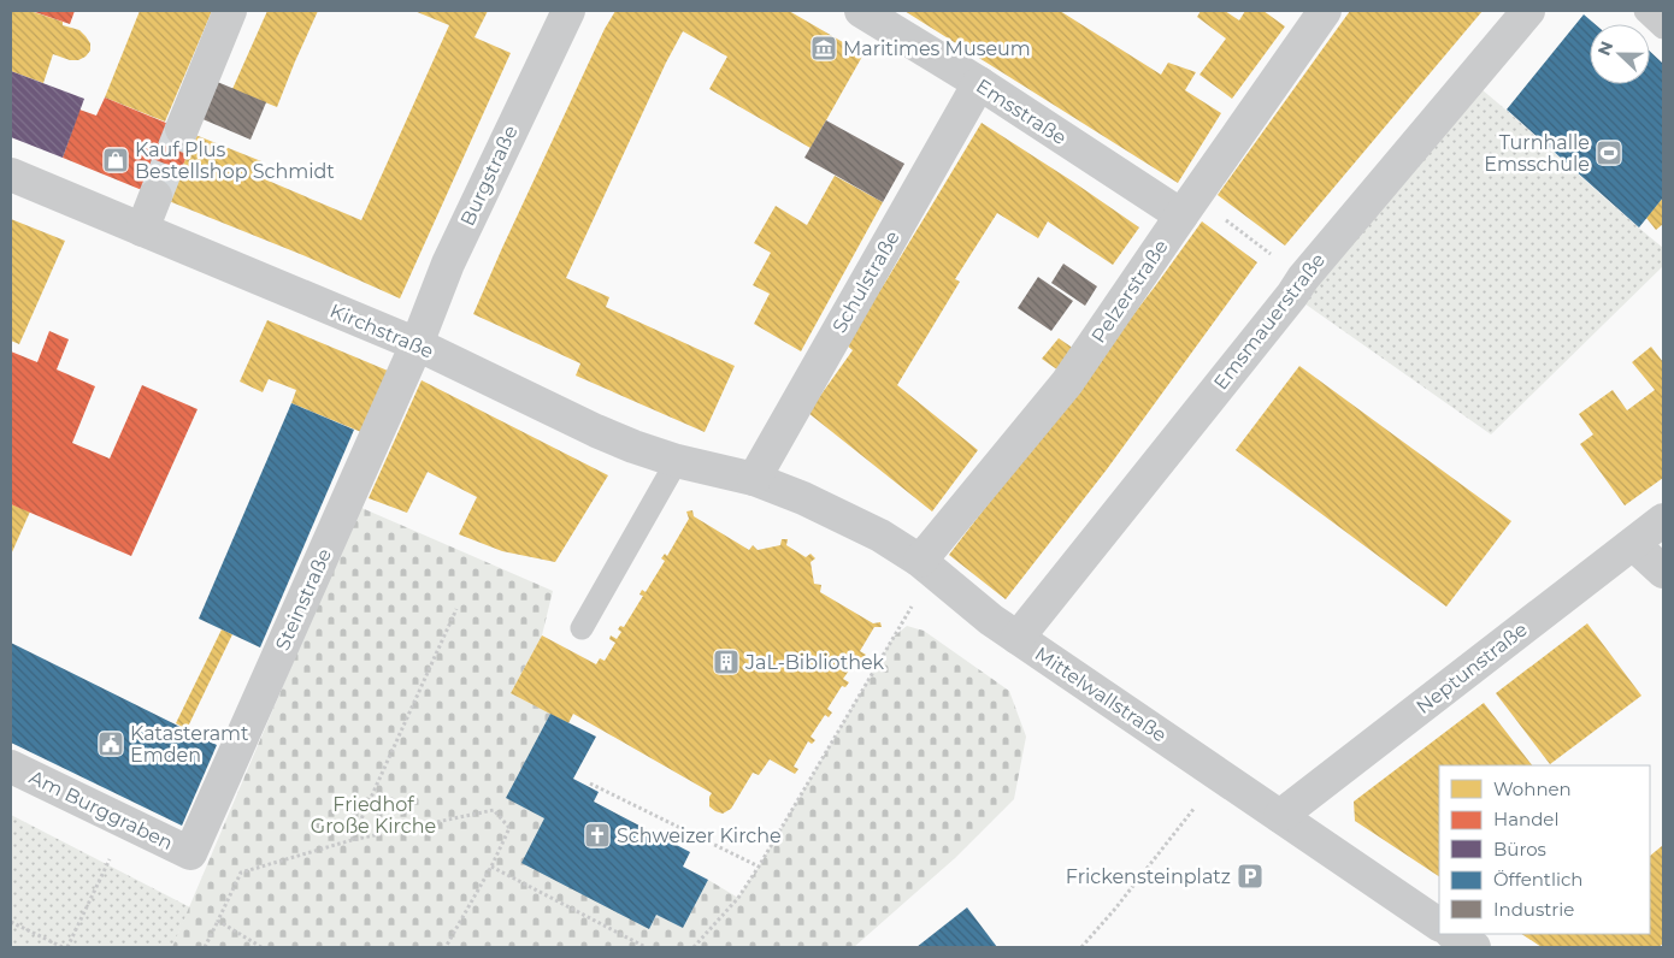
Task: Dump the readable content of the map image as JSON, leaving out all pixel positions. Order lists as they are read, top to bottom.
{
  "streets": {
    "street": [
      "Emsstraße",
      "Burgstraße",
      "Schulstraße",
      "Pelzerstraße",
      "Emsmauerstraße",
      "Kirchstraße",
      "Steinstraße",
      "Neptunstraße",
      "Mittelwallstraße",
      "Am Burggraben"
    ]
  },
  "crossings": [
    ["Emsstraße", "Schulstraße"],
    ["Emsstraße", "Pelzerstraße"],
    ["Burgstraße", "Kirchstraße"],
    ["Burgstraße", "Steinstraße"],
    ["Schulstraße", "Kirchstraße"],
    ["Schulstraße", "Mittelwallstraße"],
    ["Pelzerstraße", "Mittelwallstraße"],
    ["Emsmauerstraße", "Mittelwallstraße"],
    ["Kirchstraße", "Steinstraße"],
    ["Kirchstraße", "Mittelwallstraße"],
    ["Steinstraße", "Am Burggraben"],
    ["Neptunstraße", "Mittelwallstraße"]
  ],
  "parks": ["Friedhof Große Kirche"],
  "places": {
    "museum": ["Maritimes Museum"],
    "sports": ["Turnhalle Emsschule"],
    "shop": ["Kauf Plus Bestellshop Schmidt"],
    "building": ["JaL-Bibliothek"],
    "public building": ["Katasteramt Emden"],
    "church": ["Schweizer Kirche"],
    "parking": ["Frickensteinplatz"]
  },
  "legend": [
    "Wohnen",
    "Handel",
    "Büros",
    "Öffentlich",
    "Industrie"
  ],
  "north": "left"
}
